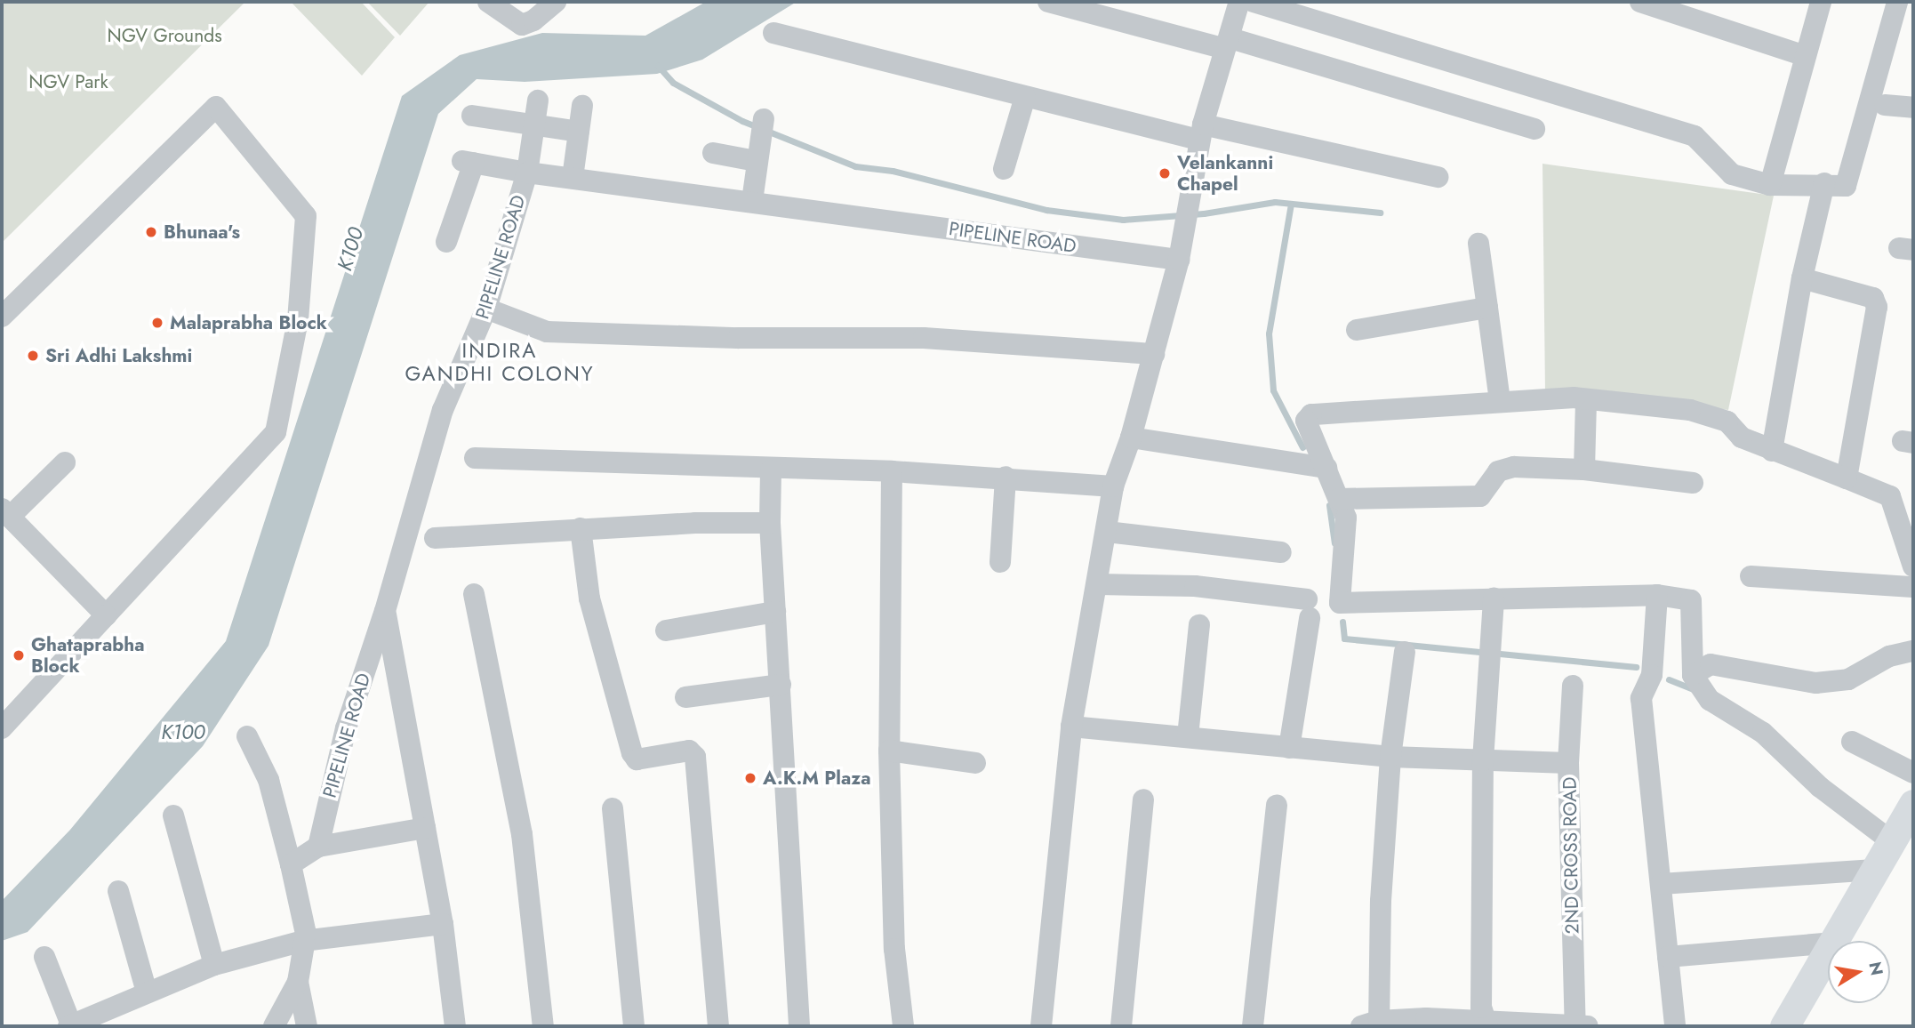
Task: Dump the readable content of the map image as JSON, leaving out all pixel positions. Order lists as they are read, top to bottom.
{
  "streets": {
    "street": ["PIPELINE ROAD", "2ND CROSS ROAD"]
  },
  "districts": ["INDIRA GANDHI COLONY"],
  "water": ["K100"],
  "parks": ["NGV Grounds", "NGV Park"],
  "places": [
    "Velankanni Chapel",
    "Bhunaa's",
    "Malaprabha Block",
    "Sri Adhi Lakshmi",
    "Ghataprabha Block",
    "A.K.M Plaza"
  ],
  "north": "right"
}
